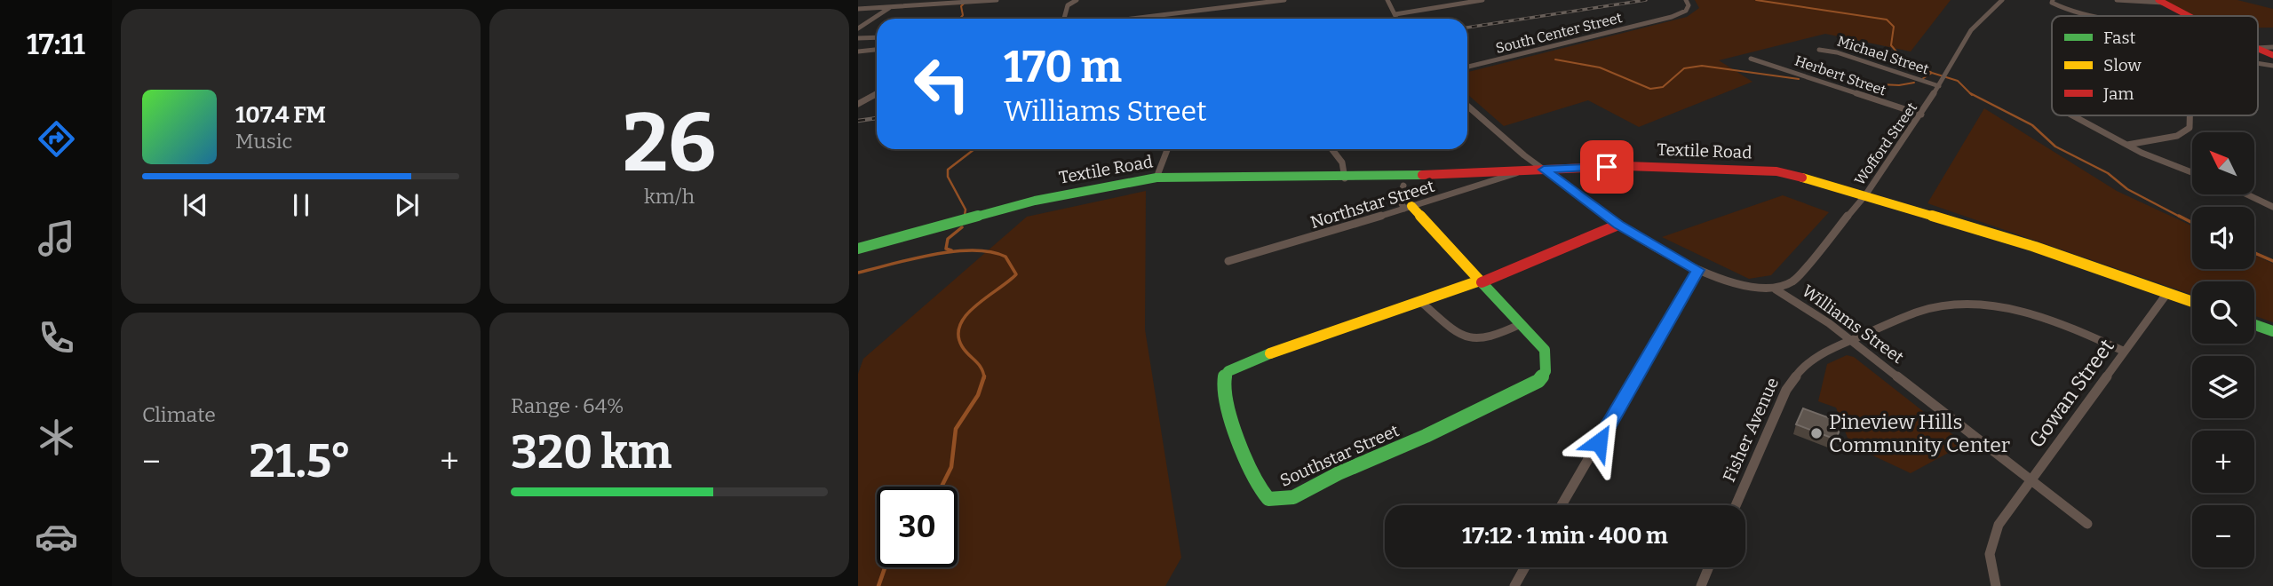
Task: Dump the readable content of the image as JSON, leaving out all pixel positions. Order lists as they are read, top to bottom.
{
  "streets": {
    "street": [
      "South Center Street",
      "Michael Street",
      "Herbert Street",
      "Wofford Street",
      "Textile Road",
      "Northstar Street",
      "Williams Street",
      "Gowan Street",
      "Fisher Avenue",
      "Southstar Street"
    ]
  },
  "crossings": [
    ["Michael Street", "Wofford Street"],
    ["Herbert Street", "Wofford Street"],
    ["Wofford Street", "Textile Road"],
    ["Wofford Street", "Williams Street"],
    ["Textile Road", "Northstar Street"],
    ["Textile Road", "Williams Street"],
    ["Textile Road", "Gowan Street"],
    ["Williams Street", "Gowan Street"],
    ["Williams Street", "Fisher Avenue"],
    ["Williams Street", "Southstar Street"],
    ["Gowan Street", "Fisher Avenue"]
  ],
  "places": ["Pineview Hills Community Center"],
  "legend": ["Fast", "Slow", "Jam"],
  "north": "top left",
  "page": {
    "tabs": "17:11",
    "tile": [
      ["26", "km/h"],
      "Climate",
      ["Range · 64%", "320 km"]
    ],
    "turn": ["170 m", "Williams Street"],
    "song": ["107.4 FM", "Music"],
    "map_buttons": ["+", "−"],
    "heat": ["−", "21.5°", "+"],
    "limit": "30",
    "trip": "17:12 · 1 min · 400 m"
  }
}
